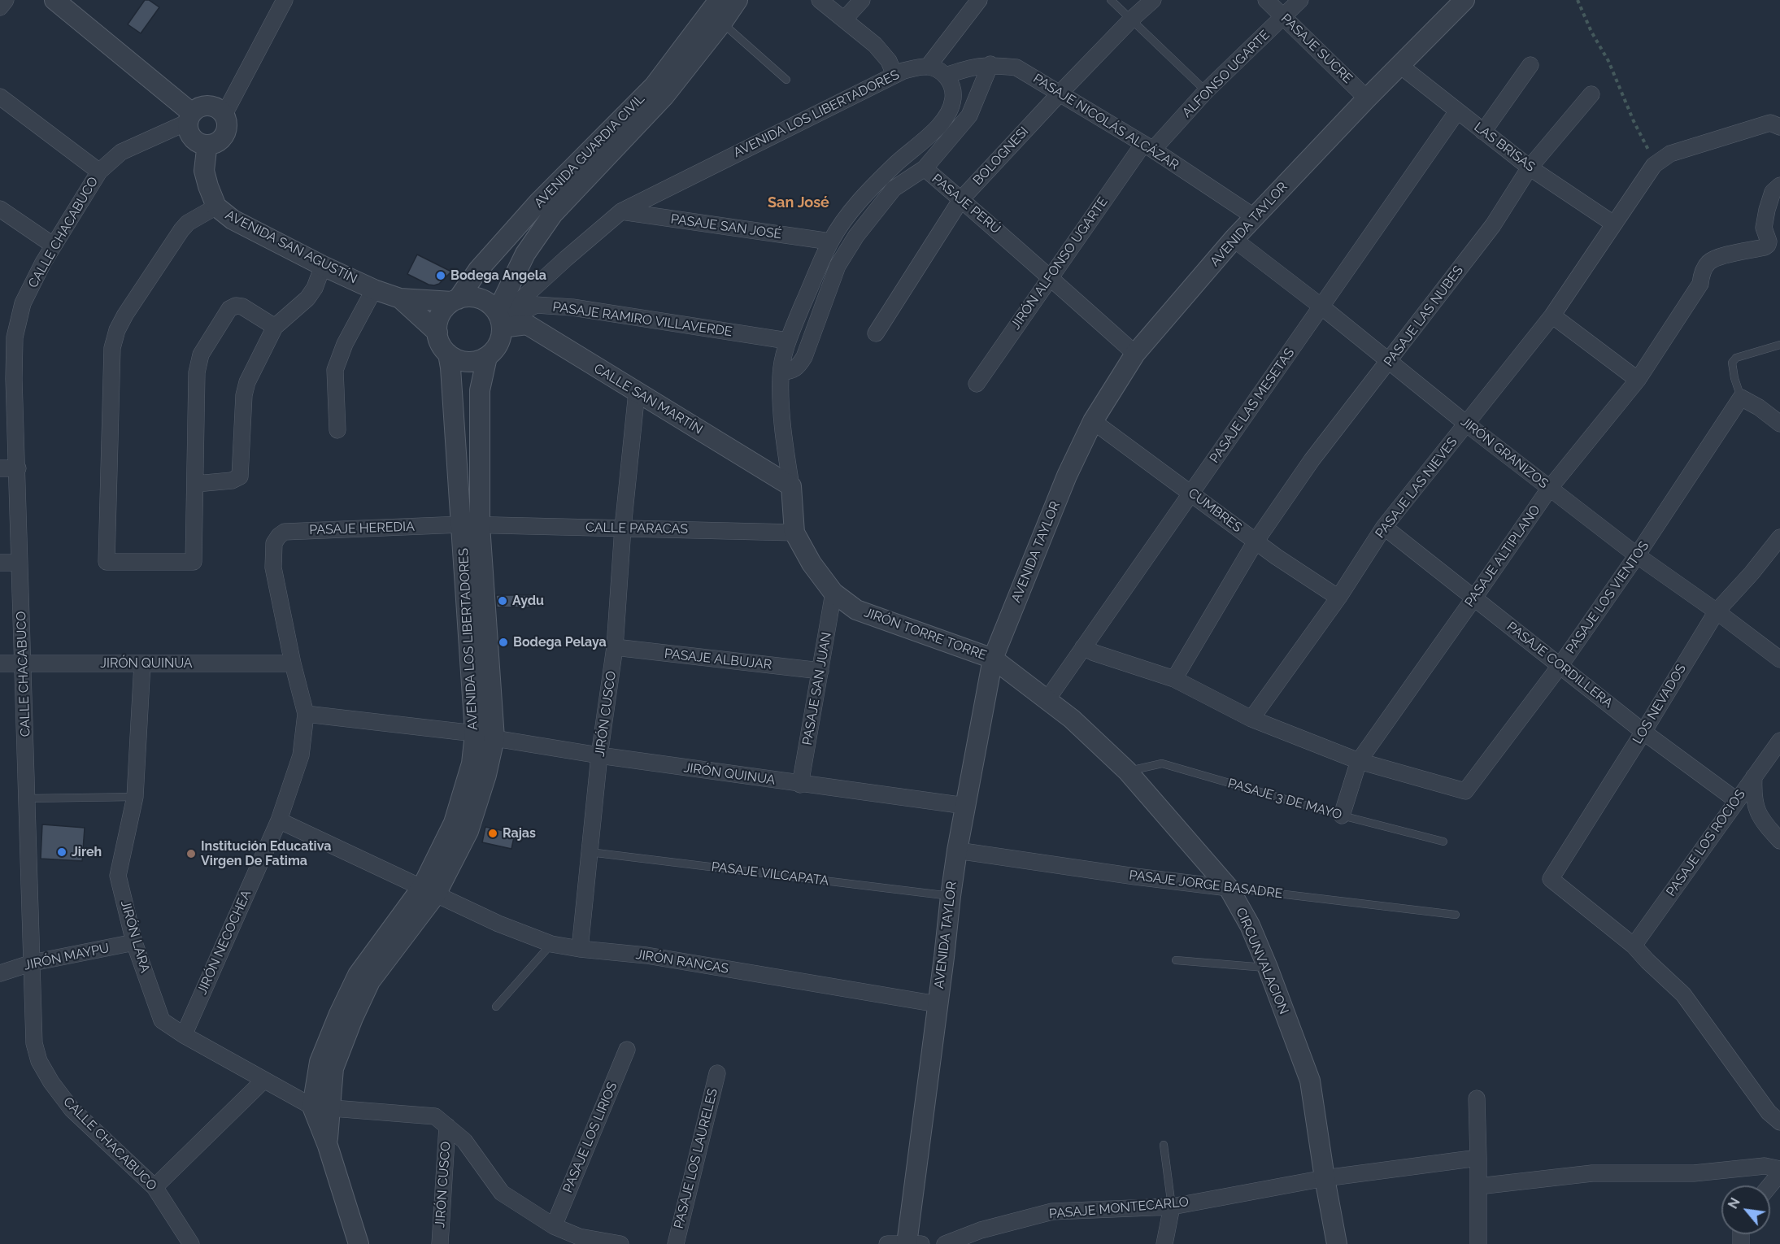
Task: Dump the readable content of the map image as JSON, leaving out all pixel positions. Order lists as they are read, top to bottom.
{
  "streets": {
    "street": [
      "PASAJE SUCRE",
      "ALFONSO UGARTE",
      "AVENIDA LOS LIBERTADORES",
      "PASAJE NICOLÁS ALCÁZAR",
      "LAS BRISAS",
      "AVENIDA GUARDIA CIVIL",
      "BOLOGNESI",
      "PASAJE PERÚ",
      "AVENIDA TAYLOR",
      "PASAJE SAN JOSÉ",
      "CALLE CHACABUCO",
      "AVENIDA SAN AGUSTÍN",
      "JIRÓN ALFONSO UGARTE",
      "PASAJE LAS NUBES",
      "PASAJE RAMIRO VILLAVERDE",
      "CALLE SAN MARTÍN",
      "PASAJE LAS MESETAS",
      "JIRÓN GRANIZOS",
      "PASAJE LAS NIEVES",
      "CUMBRES",
      "PASAJE HEREDIA",
      "CALLE PARACAS",
      "PASAJE ALTIPLANO",
      "PASAJE LOS VIENTOS",
      "JIRÓN TORRE TORRE",
      "PASAJE ALBUJAR",
      "JIRÓN QUINUA",
      "PASAJE CORDILLERA",
      "PASAJE SAN JUAN",
      "LOS NEVADOS",
      "JIRÓN CUSCO",
      "PASAJE LOS ROCIOS",
      "PASAJE JORGE BASADRE",
      "JIRÓN LARA",
      "JIRÓN NECOCHEA",
      "JIRÓN MAYPU",
      "CIRCUNVALACION",
      "JIRÓN RANCAS",
      "PASAJE LOS LIRIOS",
      "PASAJE LOS LAURELES",
      "PASAJE MONTECARLO"
    ],
    "lane": ["PASAJE 3 DE MAYO", "PASAJE VILCAPATA"]
  },
  "crossings": [
    ["PASAJE SUCRE", "ALFONSO UGARTE"],
    ["PASAJE SUCRE", "AVENIDA TAYLOR"],
    ["ALFONSO UGARTE", "PASAJE NICOLÁS ALCÁZAR"],
    ["ALFONSO UGARTE", "JIRÓN ALFONSO UGARTE"],
    ["AVENIDA LOS LIBERTADORES", "AVENIDA GUARDIA CIVIL"],
    ["AVENIDA LOS LIBERTADORES", "PASAJE SAN JOSÉ"],
    ["AVENIDA LOS LIBERTADORES", "AVENIDA SAN AGUSTÍN"],
    ["AVENIDA LOS LIBERTADORES", "PASAJE RAMIRO VILLAVERDE"],
    ["AVENIDA LOS LIBERTADORES", "CALLE SAN MARTÍN"],
    ["AVENIDA LOS LIBERTADORES", "PASAJE HEREDIA"],
    ["AVENIDA LOS LIBERTADORES", "CALLE PARACAS"],
    ["AVENIDA LOS LIBERTADORES", "JIRÓN QUINUA"],
    ["AVENIDA LOS LIBERTADORES", "JIRÓN LARA"],
    ["AVENIDA LOS LIBERTADORES", "JIRÓN RANCAS"],
    ["PASAJE NICOLÁS ALCÁZAR", "BOLOGNESI"],
    ["PASAJE NICOLÁS ALCÁZAR", "AVENIDA TAYLOR"],
    ["PASAJE NICOLÁS ALCÁZAR", "JIRÓN ALFONSO UGARTE"],
    ["LAS BRISAS", "AVENIDA TAYLOR"],
    ["LAS BRISAS", "PASAJE LAS NUBES"],
    ["LAS BRISAS", "PASAJE LAS MESETAS"],
    ["LAS BRISAS", "PASAJE LAS NIEVES"],
    ["AVENIDA GUARDIA CIVIL", "AVENIDA SAN AGUSTÍN"],
    ["AVENIDA GUARDIA CIVIL", "PASAJE RAMIRO VILLAVERDE"],
    ["AVENIDA GUARDIA CIVIL", "CALLE SAN MARTÍN"],
    ["BOLOGNESI", "PASAJE PERÚ"],
    ["PASAJE PERÚ", "AVENIDA TAYLOR"],
    ["PASAJE PERÚ", "JIRÓN ALFONSO UGARTE"],
    ["AVENIDA TAYLOR", "JIRÓN GRANIZOS"],
    ["AVENIDA TAYLOR", "CUMBRES"],
    ["AVENIDA TAYLOR", "JIRÓN TORRE TORRE"],
    ["AVENIDA TAYLOR", "JIRÓN QUINUA"],
    ["AVENIDA TAYLOR", "PASAJE VILCAPATA"],
    ["AVENIDA TAYLOR", "PASAJE JORGE BASADRE"],
    ["AVENIDA TAYLOR", "CIRCUNVALACION"],
    ["AVENIDA TAYLOR", "JIRÓN RANCAS"],
    ["CALLE CHACABUCO", "AVENIDA SAN AGUSTÍN"],
    ["CALLE CHACABUCO", "JIRÓN QUINUA"],
    ["CALLE CHACABUCO", "JIRÓN MAYPU"],
    ["AVENIDA SAN AGUSTÍN", "PASAJE RAMIRO VILLAVERDE"],
    ["AVENIDA SAN AGUSTÍN", "CALLE SAN MARTÍN"],
    ["PASAJE LAS NUBES", "JIRÓN GRANIZOS"],
    ["PASAJE LAS NUBES", "CUMBRES"],
    ["PASAJE RAMIRO VILLAVERDE", "CALLE SAN MARTÍN"],
    ["CALLE SAN MARTÍN", "JIRÓN CUSCO"],
    ["PASAJE LAS MESETAS", "JIRÓN GRANIZOS"],
    ["PASAJE LAS MESETAS", "CUMBRES"],
    ["PASAJE LAS MESETAS", "CIRCUNVALACION"],
    ["JIRÓN GRANIZOS", "PASAJE LAS NIEVES"],
    ["JIRÓN GRANIZOS", "PASAJE ALTIPLANO"],
    ["JIRÓN GRANIZOS", "PASAJE LOS VIENTOS"],
    ["JIRÓN GRANIZOS", "LOS NEVADOS"],
    ["PASAJE LAS NIEVES", "CUMBRES"],
    ["PASAJE LAS NIEVES", "PASAJE CORDILLERA"],
    ["PASAJE HEREDIA", "CALLE PARACAS"],
    ["PASAJE HEREDIA", "JIRÓN NECOCHEA"],
    ["CALLE PARACAS", "JIRÓN CUSCO"],
    ["PASAJE ALTIPLANO", "PASAJE LOS VIENTOS"],
    ["PASAJE ALTIPLANO", "PASAJE CORDILLERA"],
    ["PASAJE ALTIPLANO", "PASAJE 3 DE MAYO"],
    ["PASAJE LOS VIENTOS", "PASAJE CORDILLERA"],
    ["JIRÓN TORRE TORRE", "PASAJE SAN JUAN"],
    ["JIRÓN TORRE TORRE", "CIRCUNVALACION"],
    ["PASAJE ALBUJAR", "PASAJE SAN JUAN"],
    ["PASAJE ALBUJAR", "JIRÓN CUSCO"],
    ["JIRÓN QUINUA", "PASAJE SAN JUAN"],
    ["JIRÓN QUINUA", "JIRÓN CUSCO"],
    ["JIRÓN QUINUA", "JIRÓN LARA"],
    ["JIRÓN QUINUA", "JIRÓN NECOCHEA"],
    ["PASAJE CORDILLERA", "LOS NEVADOS"],
    ["PASAJE CORDILLERA", "PASAJE LOS ROCIOS"],
    ["LOS NEVADOS", "PASAJE LOS ROCIOS"],
    ["JIRÓN CUSCO", "PASAJE VILCAPATA"],
    ["JIRÓN CUSCO", "JIRÓN RANCAS"],
    ["PASAJE 3 DE MAYO", "CIRCUNVALACION"],
    ["PASAJE JORGE BASADRE", "CIRCUNVALACION"],
    ["JIRÓN LARA", "JIRÓN NECOCHEA"],
    ["JIRÓN LARA", "JIRÓN MAYPU"],
    ["JIRÓN NECOCHEA", "JIRÓN RANCAS"],
    ["CIRCUNVALACION", "PASAJE MONTECARLO"]
  ],
  "districts": ["San José"],
  "places": [
    "Bodega Angela",
    "Aydu",
    "Bodega Pelaya",
    "Rajas",
    "Jireh",
    "Institución Educativa Virgen De Fatima"
  ],
  "north": "top left"
}
